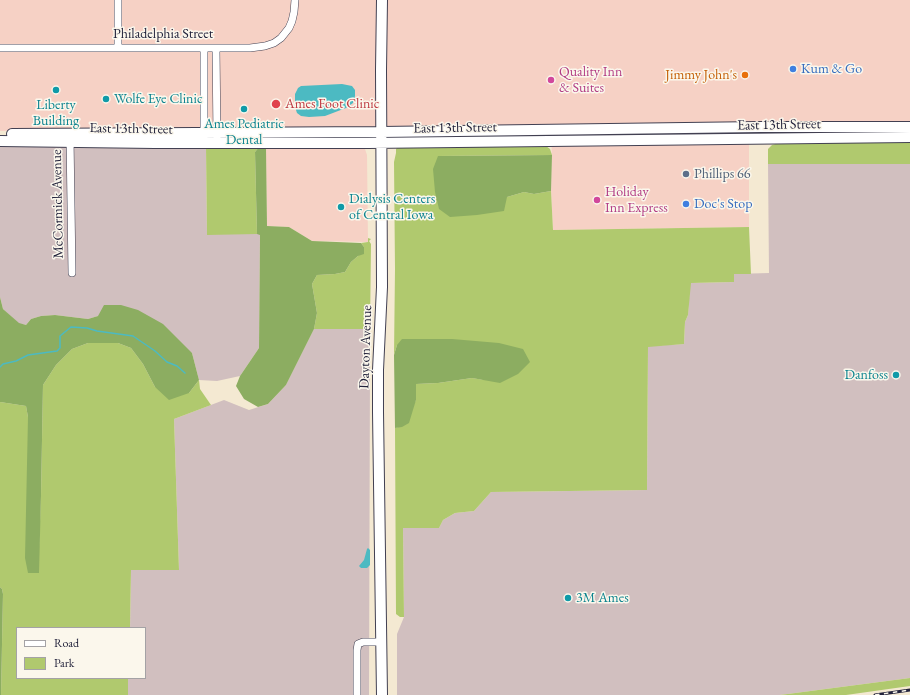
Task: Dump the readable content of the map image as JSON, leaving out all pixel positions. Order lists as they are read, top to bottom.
{
  "streets": {
    "main road": ["East 13th Street", "Dayton Avenue"],
    "street": ["Philadelphia Street", "McCormick Avenue"]
  },
  "crossings": [
    ["East 13th Street", "McCormick Avenue"],
    ["East 13th Street", "Dayton Avenue"]
  ],
  "places": [
    "Kum & Go",
    "Jimmy John's",
    "Quality Inn & Suites",
    "Liberty Building",
    "Wolfe Eye Clinic",
    "Ames Foot Clinic",
    "Ames Pediatric Dental",
    "Phillips 66",
    "Holiday Inn Express",
    "Doc's Stop",
    "Dialysis Centers of Central Iowa",
    "Danfoss",
    "3M Ames"
  ],
  "legend": ["Road", "Park"]
}
